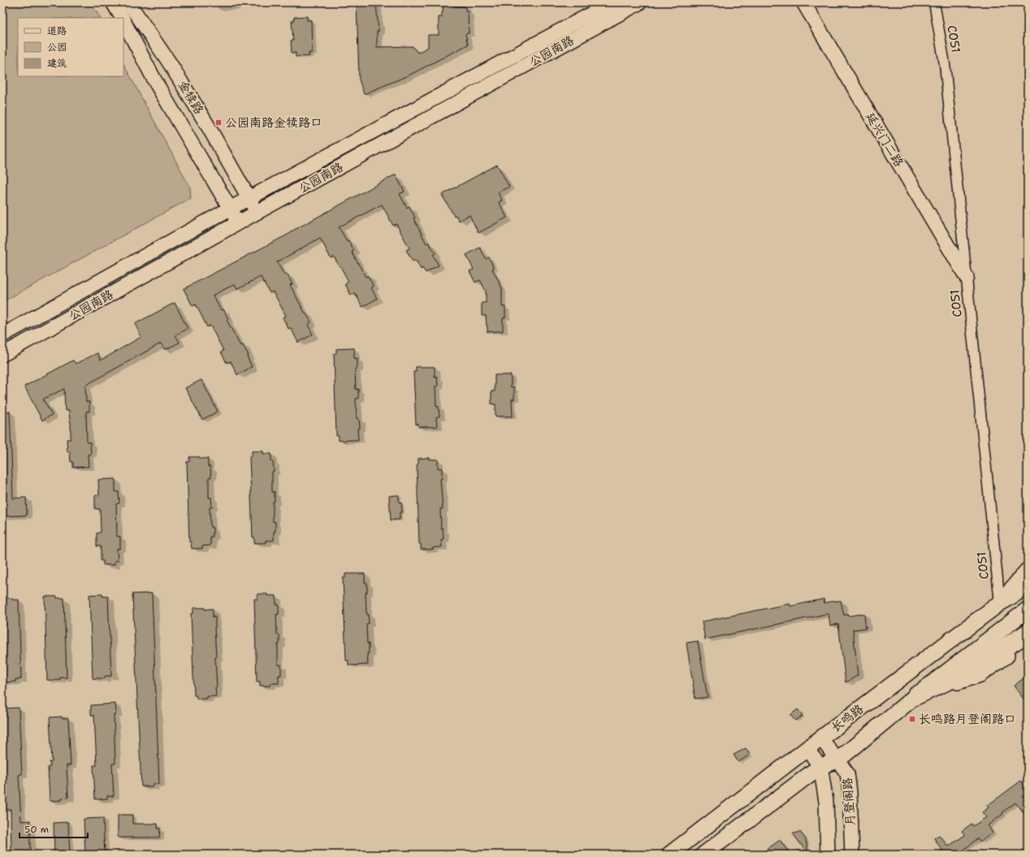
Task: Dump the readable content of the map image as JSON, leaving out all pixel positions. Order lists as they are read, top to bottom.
{
  "streets": {
    "main road": [
      "公园南路",
      "金犊路",
      "延兴门二路",
      "长鸣路",
      "月登阁路"
    ],
    "street": ["C051"]
  },
  "crossings": [
    ["C051", "延兴门二路"],
    ["C051", "长鸣路"],
    ["公园南路", "金犊路"],
    ["长鸣路", "月登阁路"]
  ],
  "places": {
    "transit": ["公园南路金犊路口", "长鸣路月登阁路口"]
  },
  "legend": ["道路", "公园", "建筑"],
  "scale_bar": "50 m"
}
